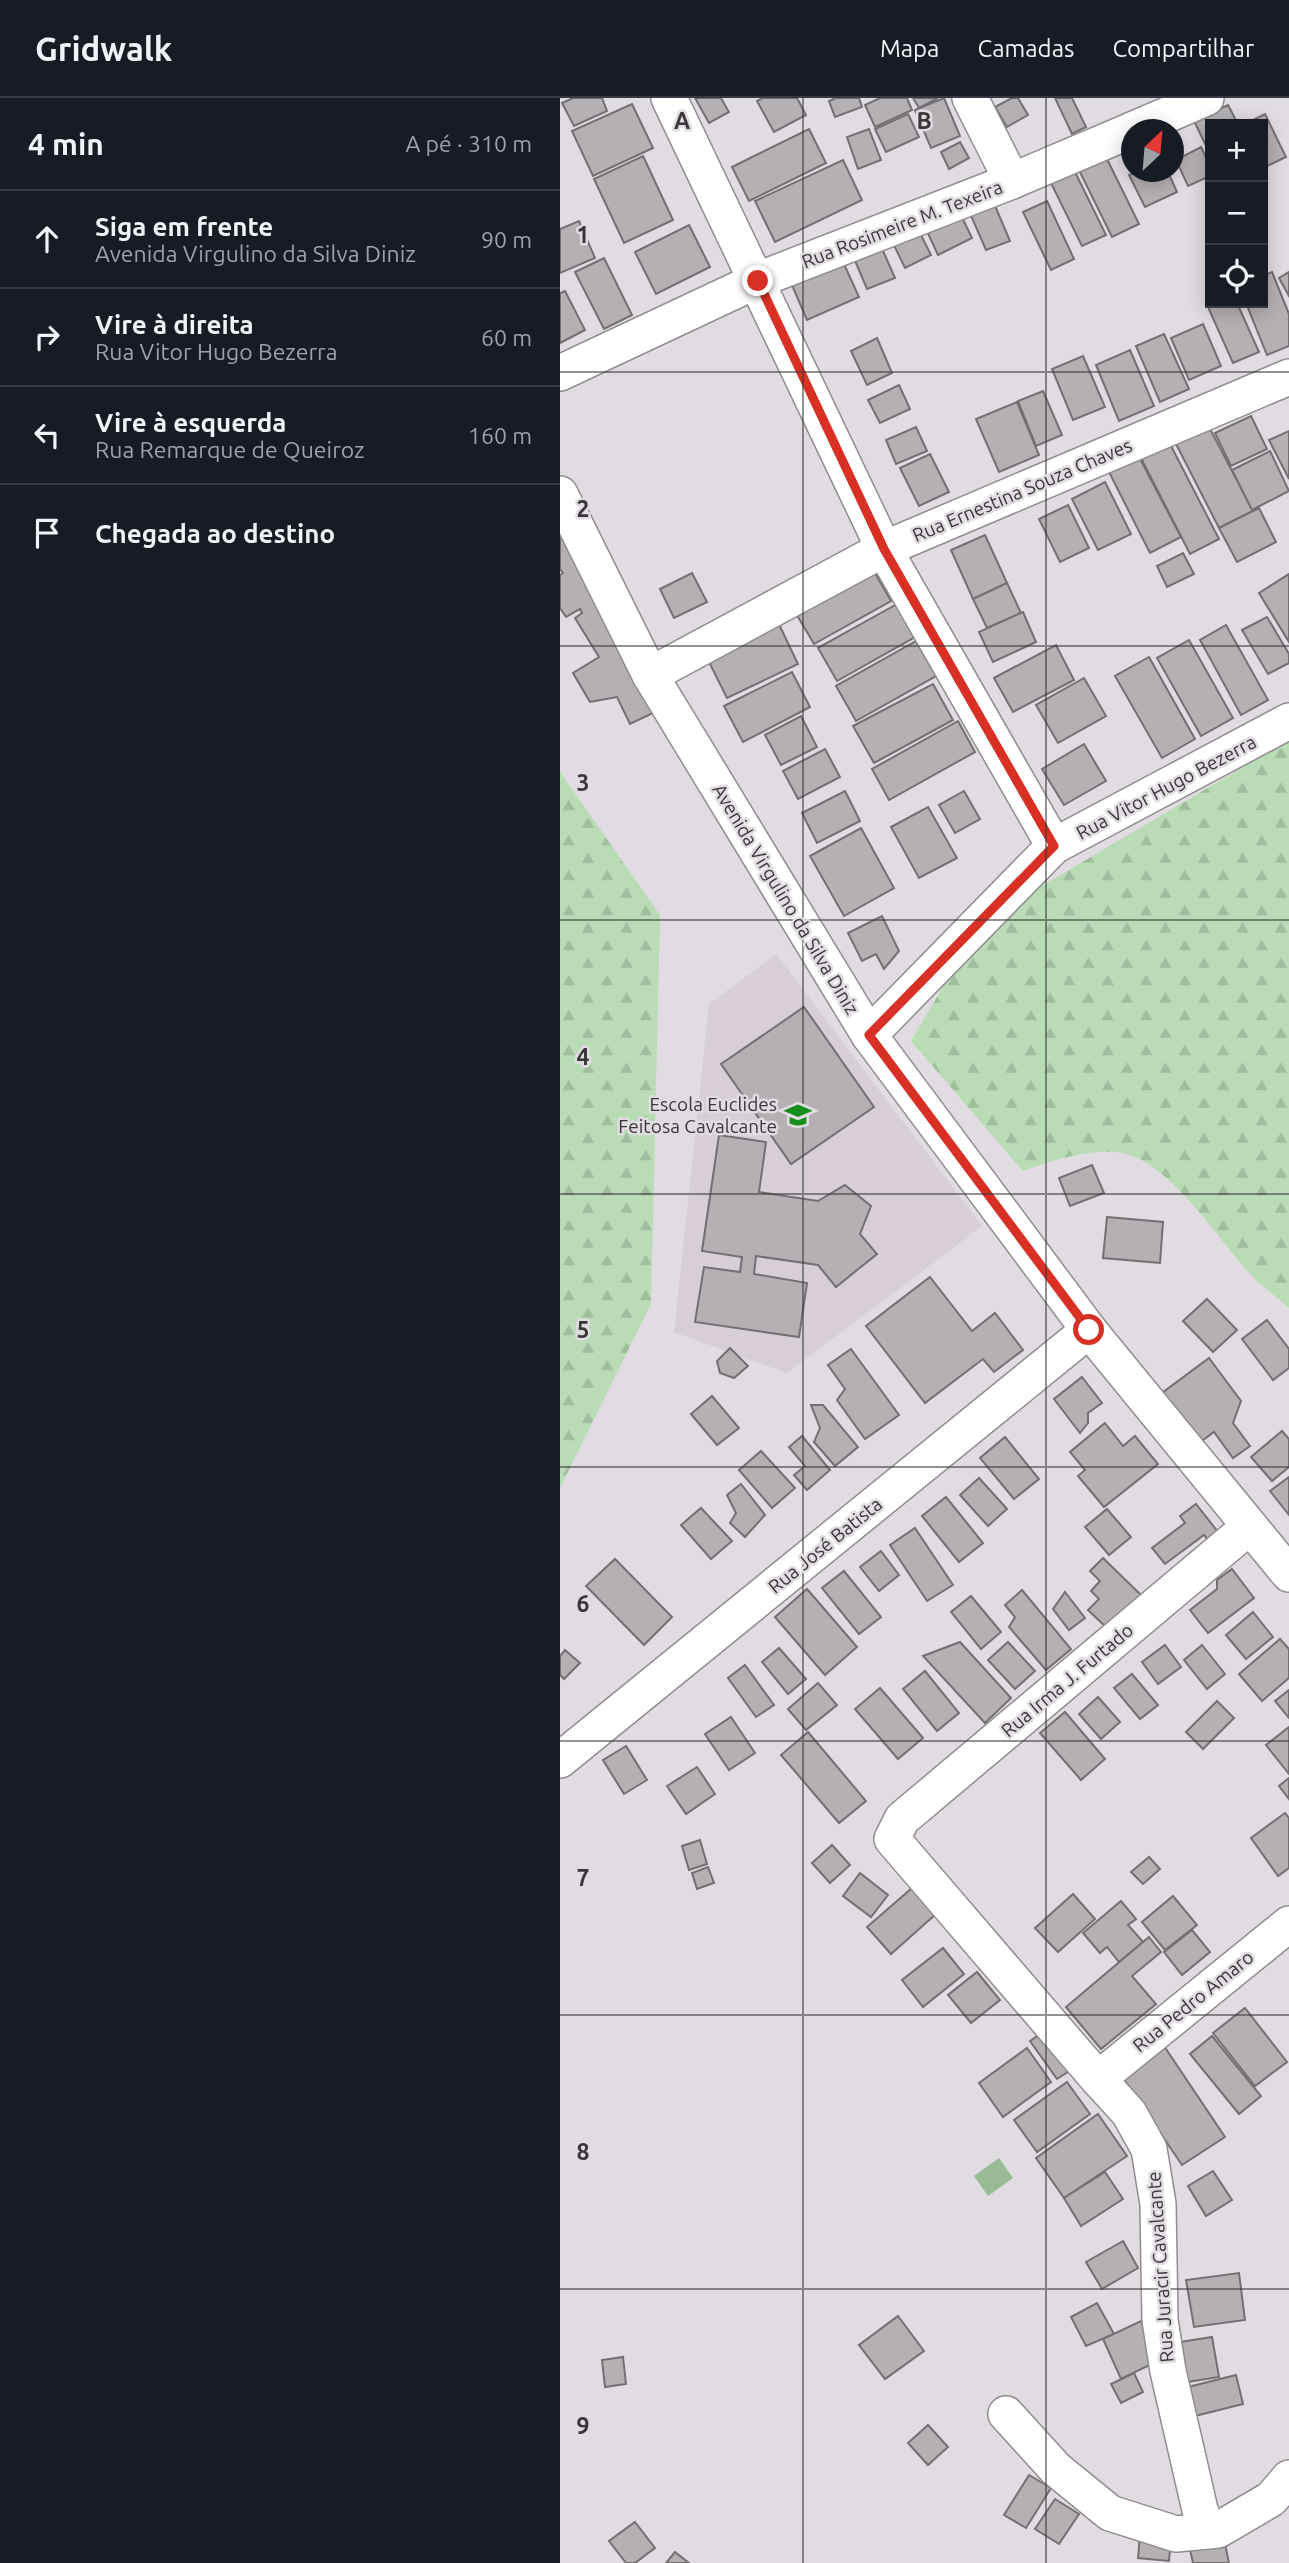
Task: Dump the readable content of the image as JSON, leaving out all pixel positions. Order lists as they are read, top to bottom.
{
  "streets": {
    "street": [
      "Rua Rosimeire M. Texeira",
      "Rua Ernestina Souza Chaves",
      "Rua Vitor Hugo Bezerra",
      "Avenida Virgulino da Silva Diniz",
      "Rua José Batista",
      "Rua Irma J. Furtado",
      "Rua Pedro Amaro",
      "Rua Juracir Cavalcante"
    ]
  },
  "crossings": [
    ["Rua Ernestina Souza Chaves", "Avenida Virgulino da Silva Diniz"],
    ["Rua Vitor Hugo Bezerra", "Avenida Virgulino da Silva Diniz"],
    ["Avenida Virgulino da Silva Diniz", "Rua José Batista"],
    ["Avenida Virgulino da Silva Diniz", "Rua Irma J. Furtado"],
    ["Rua Irma J. Furtado", "Rua Juracir Cavalcante"],
    ["Rua Pedro Amaro", "Rua Juracir Cavalcante"]
  ],
  "places": {
    "school or university": ["Escola Euclides Feitosa Cavalcante"]
  },
  "north": "top right",
  "page": {
    "header": "Gridwalk",
    "nav": ["Mapa", "Camadas", "Compartilhar"],
    "heading": ["4 min", "A pé · 310 m"],
    "map_buttons": ["+", "−"],
    "list": [
      ["Siga em frente", "Avenida Virgulino da Silva Diniz", "90 m"],
      ["Vire à direita", "Rua Vitor Hugo Bezerra", "60 m"],
      ["Vire à esquerda", "Rua Remarque de Queiroz", "160 m"],
      "Chegada ao destino"
    ]
  },
  "grid": {
    "columns": ["A", "B"],
    "rows": [
      "1",
      "2",
      "3",
      "4",
      "5",
      "6",
      "7",
      "8",
      "9"
    ]
  }
}
